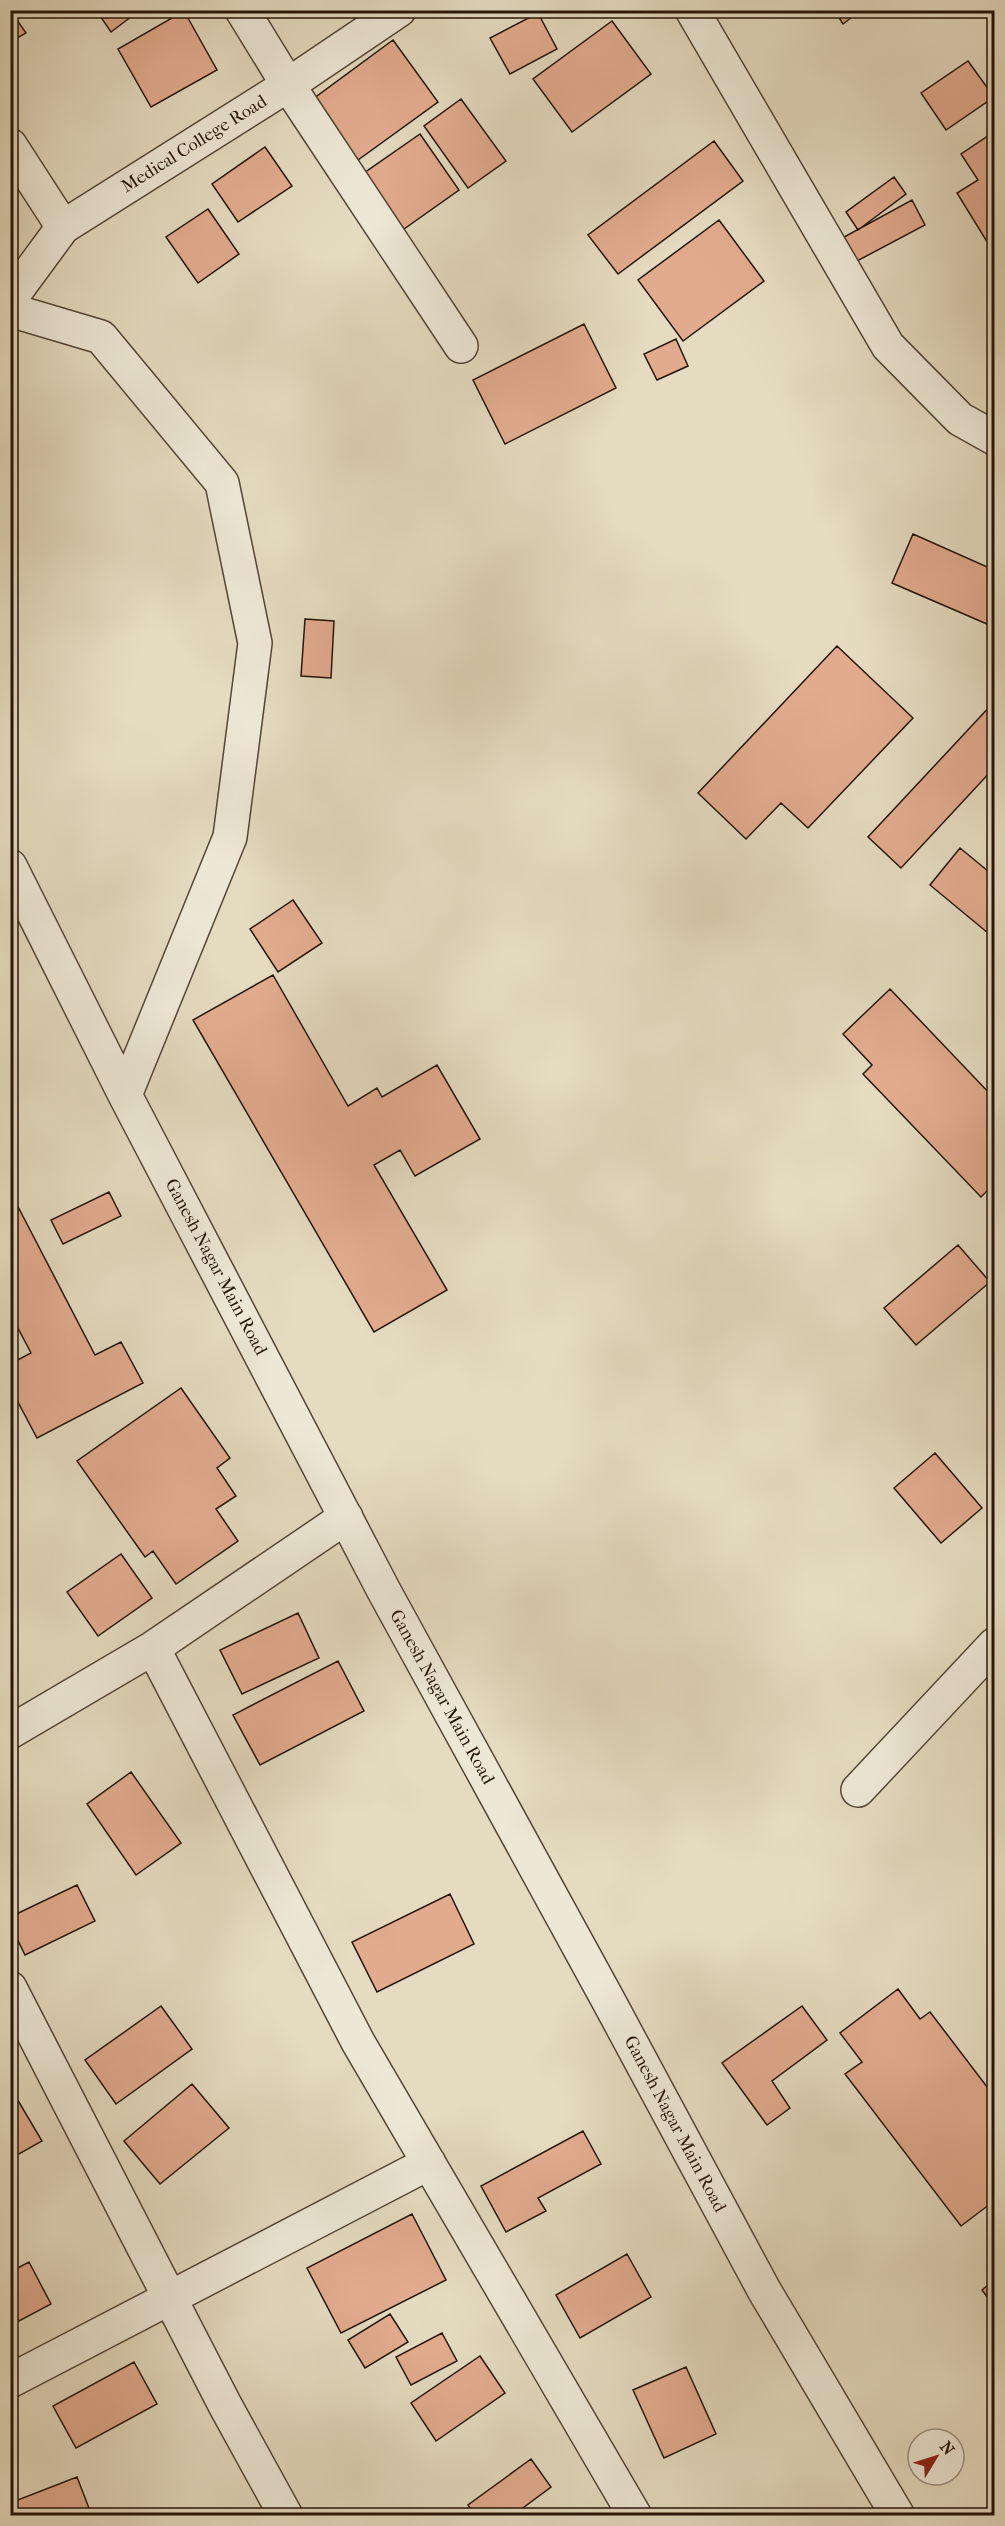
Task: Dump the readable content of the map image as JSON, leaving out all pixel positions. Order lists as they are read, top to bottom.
{
  "streets": {
    "street": ["Medical College Road", "Ganesh Nagar Main Road"]
  },
  "north": "top right"
}
